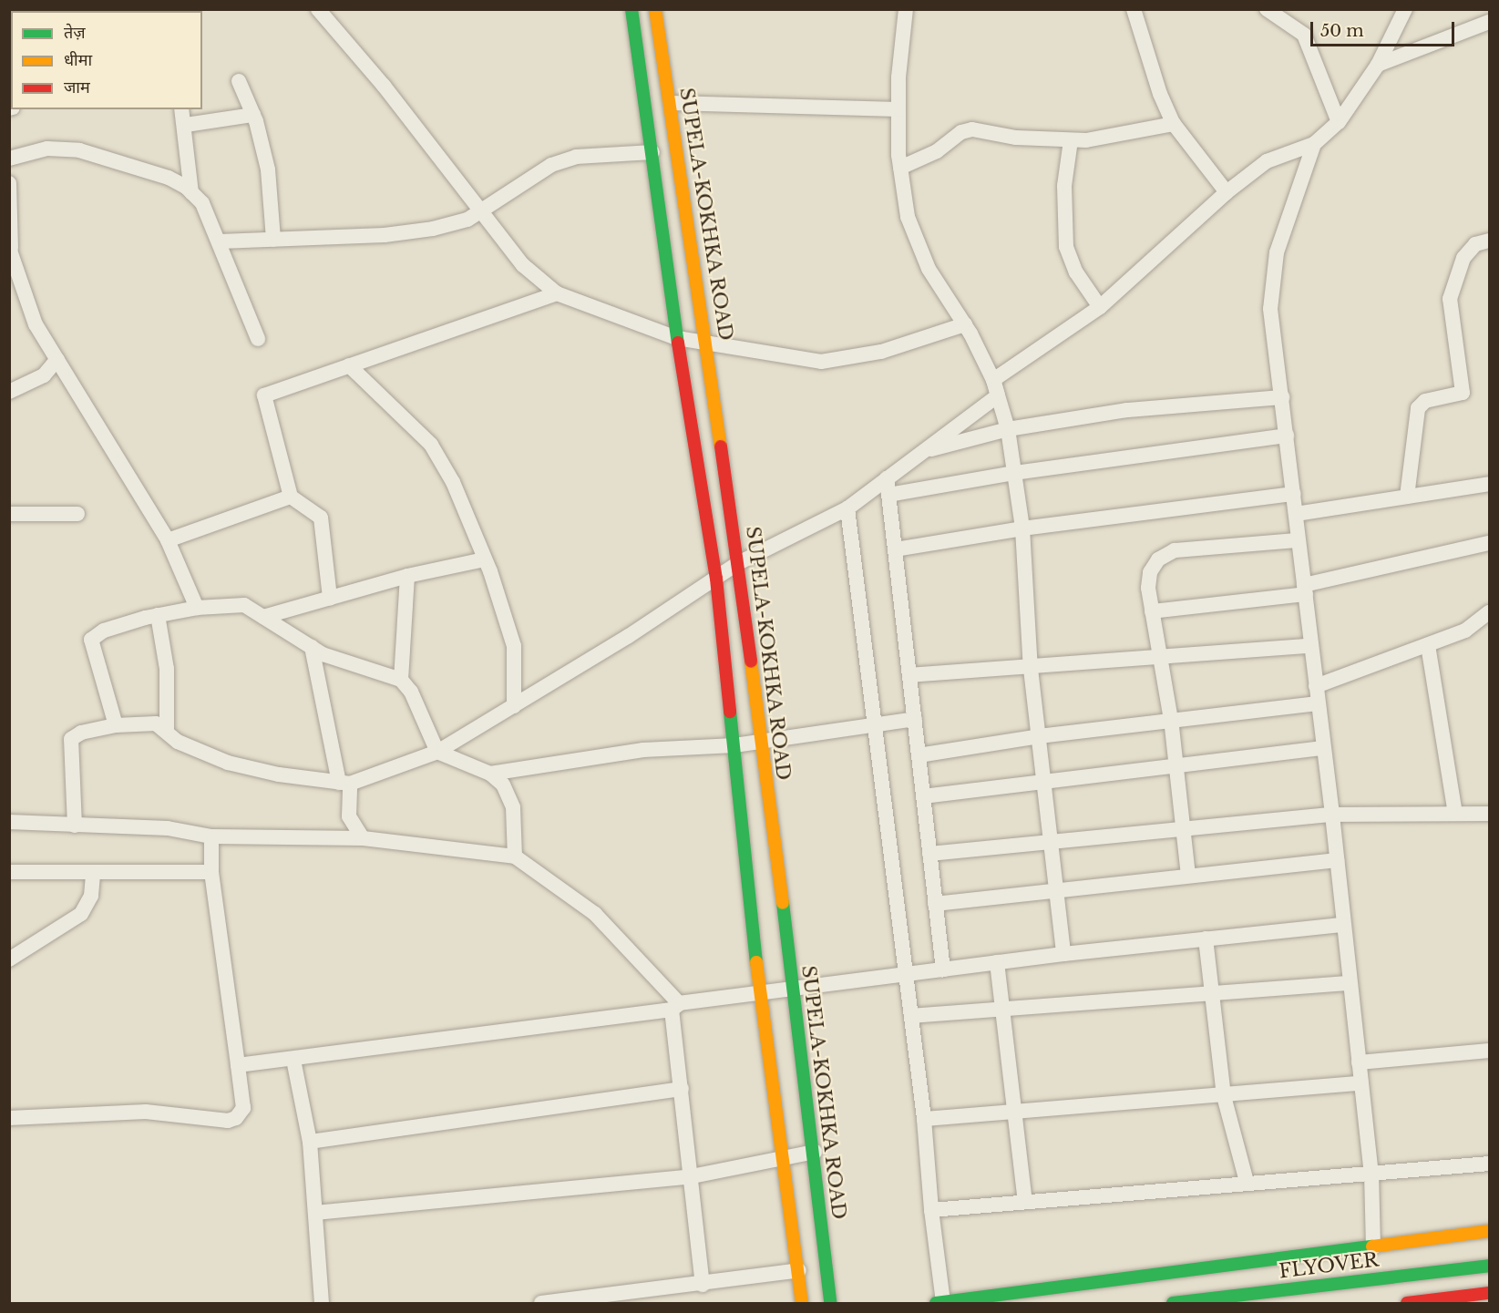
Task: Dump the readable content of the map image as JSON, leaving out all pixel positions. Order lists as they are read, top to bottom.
{
  "streets": {
    "main road": ["SUPELA-KOKHKA ROAD", "FLYOVER"]
  },
  "legend": ["तेज़", "धीमा", "जाम"],
  "scale_bar": "50 m"
}
